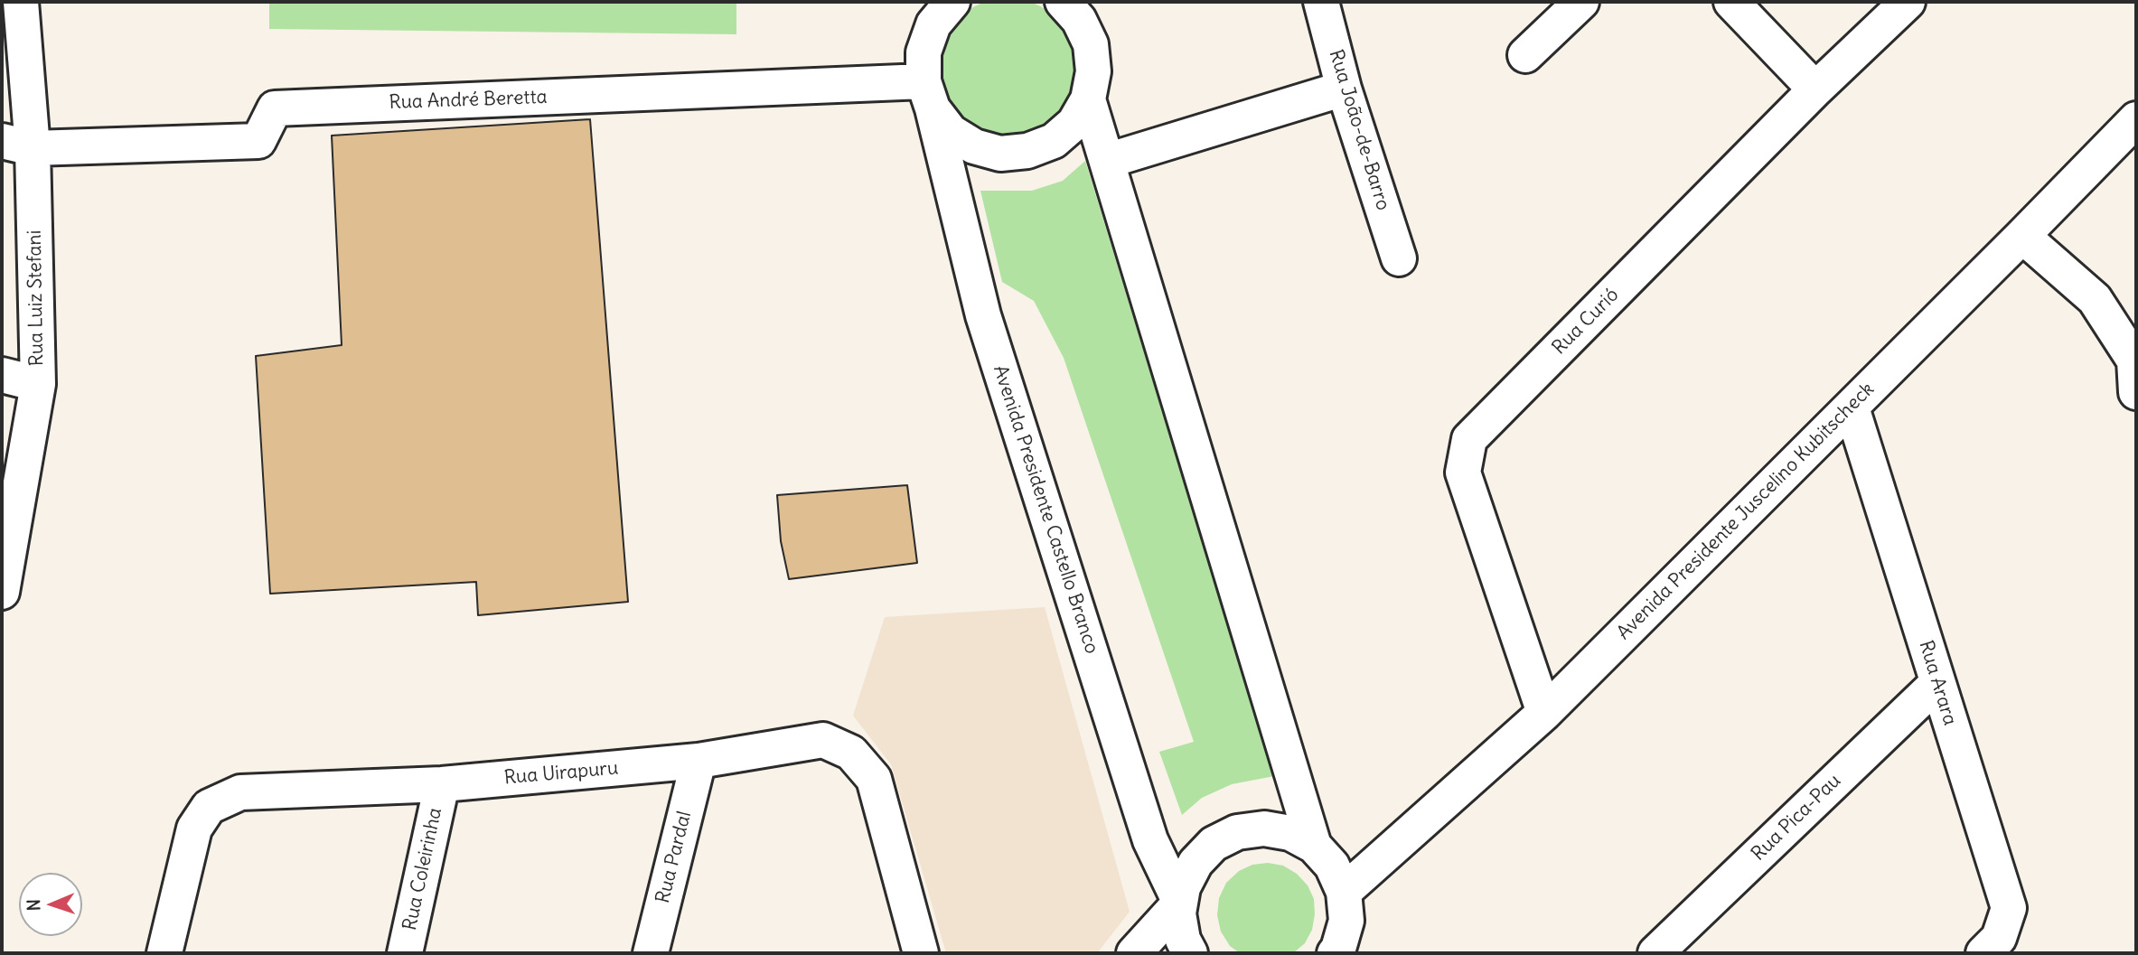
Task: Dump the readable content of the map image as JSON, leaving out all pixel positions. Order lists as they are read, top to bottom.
{
  "streets": {
    "street": [
      "Rua André Beretta",
      "Rua João-de-Barro",
      "Rua Luiz Stefani",
      "Rua Curió",
      "Avenida Presidente Castello Branco",
      "Avenida Presidente Juscelino Kubitscheck",
      "Rua Arara",
      "Rua Uirapuru",
      "Rua Pica-Pau",
      "Rua Pardal",
      "Rua Coleirinha"
    ]
  },
  "crossings": [
    ["Rua André Beretta", "Rua Luiz Stefani"],
    ["Rua André Beretta", "Avenida Presidente Castello Branco"],
    ["Rua Curió", "Avenida Presidente Juscelino Kubitscheck"],
    ["Avenida Presidente Juscelino Kubitscheck", "Rua Arara"],
    ["Rua Arara", "Rua Pica-Pau"],
    ["Rua Uirapuru", "Rua Pardal"],
    ["Rua Uirapuru", "Rua Coleirinha"]
  ],
  "north": "left"
}
